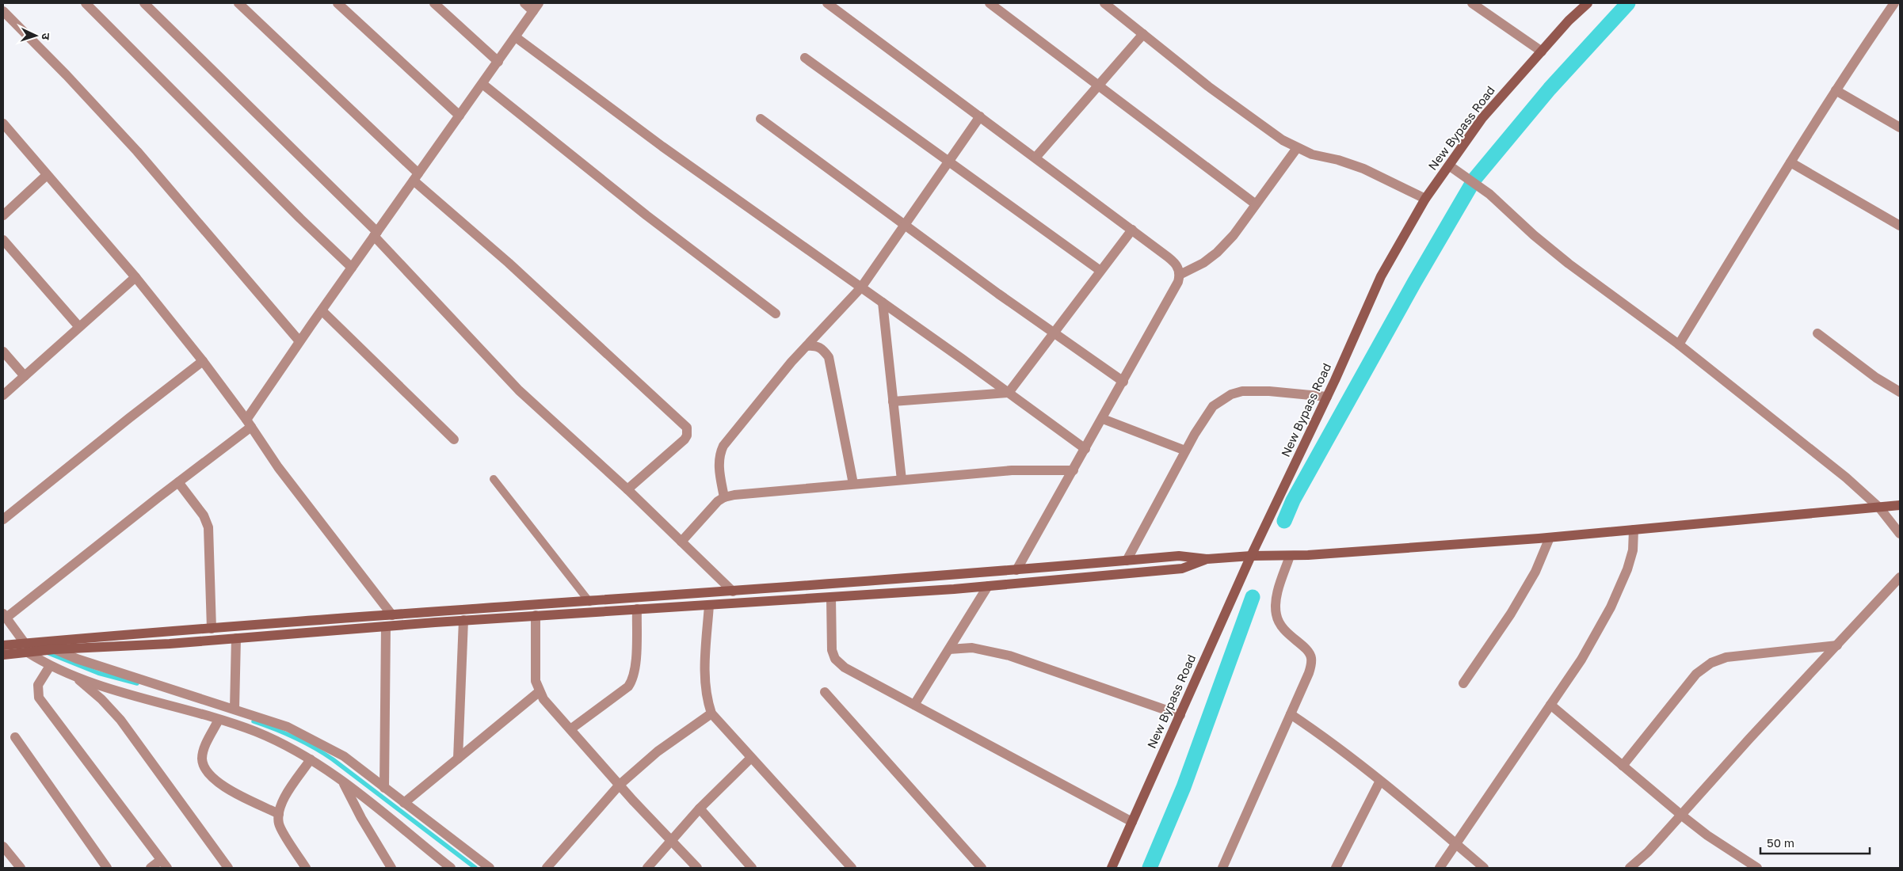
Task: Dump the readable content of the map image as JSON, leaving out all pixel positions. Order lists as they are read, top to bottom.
{
  "streets": {
    "street": ["New Bypass Road"]
  },
  "scale_bar": "50 m",
  "north": "right"
}
